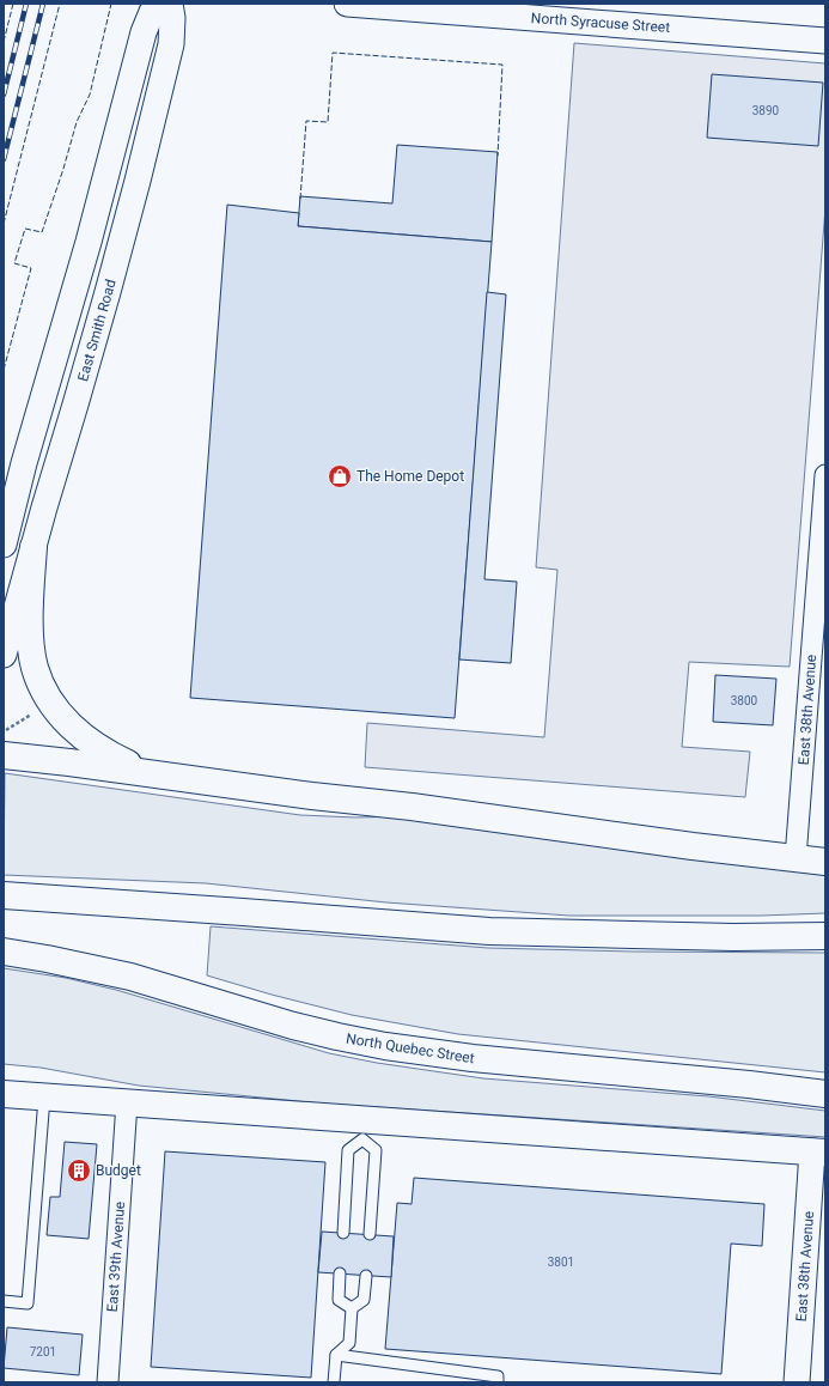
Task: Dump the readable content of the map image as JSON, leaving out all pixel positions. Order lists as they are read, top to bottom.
{
  "streets": {
    "main road": ["North Quebec Street"],
    "street": [
      "North Syracuse Street",
      "East Smith Road",
      "East 38th Avenue",
      "East 39th Avenue"
    ]
  },
  "places": {
    "shop": ["The Home Depot"],
    "building": ["Budget"]
  },
  "house_numbers": [
    "3890",
    "3800",
    "3801",
    "7201"
  ]
}
